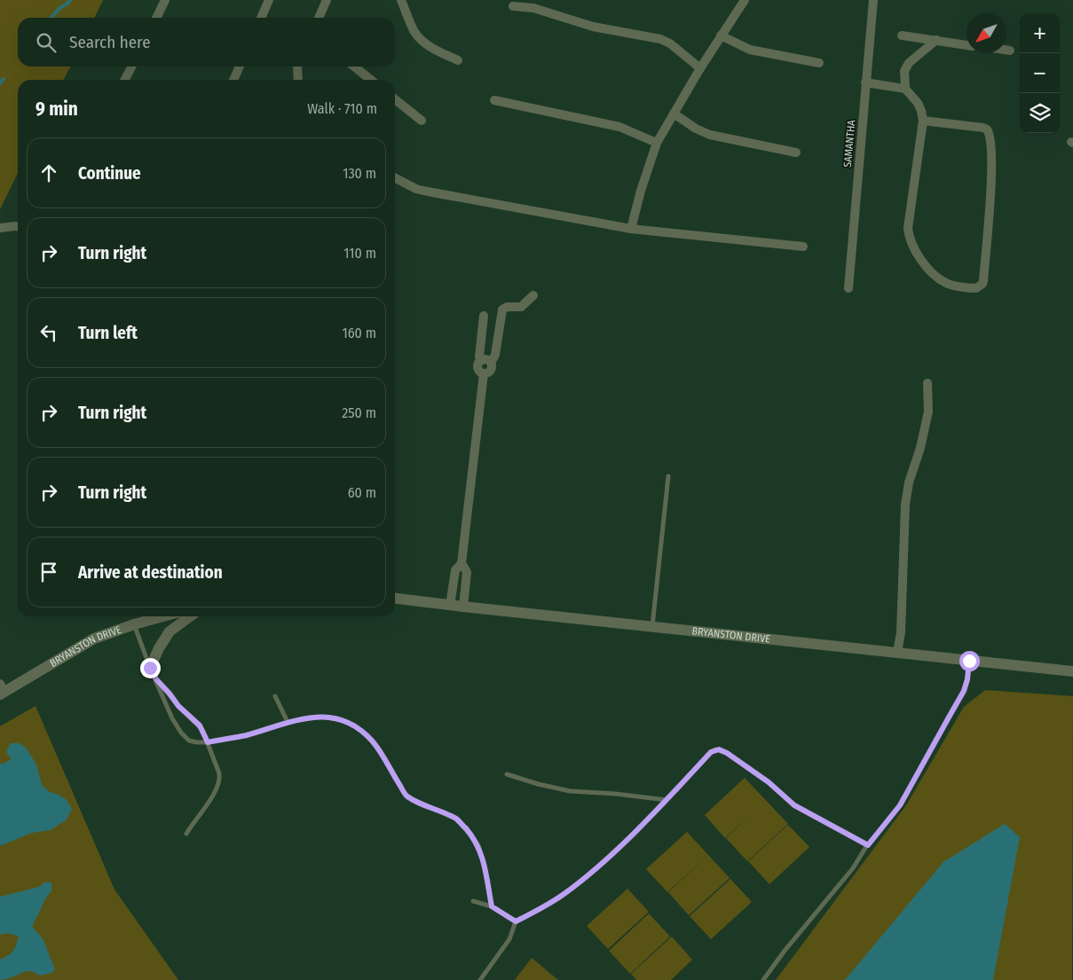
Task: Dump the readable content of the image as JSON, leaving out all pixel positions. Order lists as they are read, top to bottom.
{
  "streets": {
    "street": ["SAMANTHA", "BRYANSTON DRIVE"]
  },
  "north": "bottom left",
  "page": {
    "map_buttons": ["+", "−"],
    "search": "Search here",
    "heading": ["9 min", "Walk · 710 m"],
    "list": [
      ["Continue", "130 m"],
      ["Turn right", "110 m"],
      ["Turn left", "160 m"],
      ["Turn right", "250 m"],
      ["Turn right", "60 m"],
      "Arrive at destination"
    ]
  }
}
